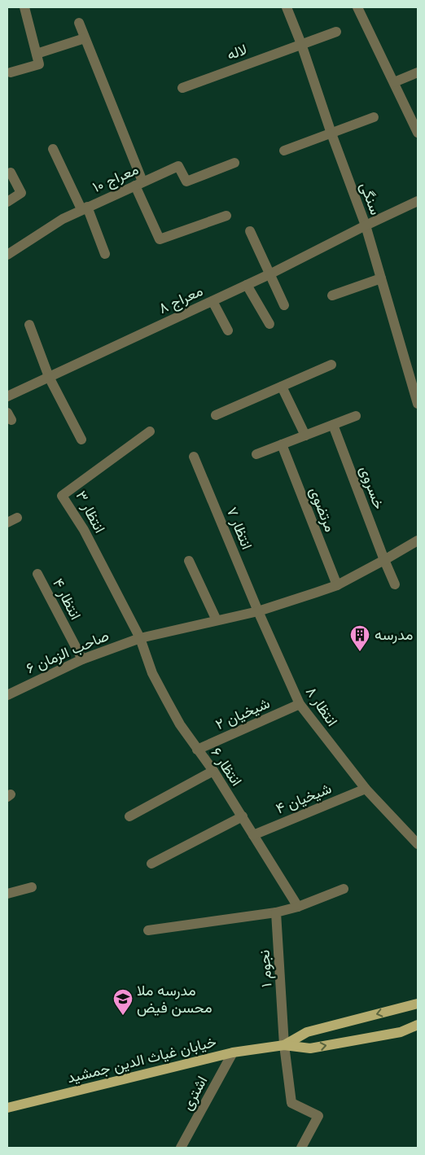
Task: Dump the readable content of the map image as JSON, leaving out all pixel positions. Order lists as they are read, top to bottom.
{
  "streets": {
    "main road": ["خیابان غیاث الدین جمشید"],
    "street": [
      "لاله",
      "معراج ۱۰",
      "سنگی",
      "معراج ۸",
      "خسروی",
      "مرتضوی",
      "انتظار ۳",
      "انتظار ۷",
      "انتظار ۴",
      "صاحب الزمان ۶",
      "انتظار ۸",
      "شیخیان ۲",
      "انتظار ۶",
      "شیخیان ۴",
      "نجوم ۱",
      "اشتری"
    ]
  },
  "crossings": [
    ["لاله", "سنگی"],
    ["سنگی", "معراج ۸"],
    ["خسروی", "صاحب الزمان ۶"],
    ["مرتضوی", "صاحب الزمان ۶"],
    ["انتظار ۳", "صاحب الزمان ۶"],
    ["انتظار ۳", "انتظار ۶"],
    ["انتظار ۷", "صاحب الزمان ۶"],
    ["انتظار ۷", "انتظار ۸"],
    ["انتظار ۴", "صاحب الزمان ۶"],
    ["صاحب الزمان ۶", "انتظار ۸"],
    ["صاحب الزمان ۶", "انتظار ۶"],
    ["انتظار ۸", "شیخیان ۲"],
    ["انتظار ۸", "شیخیان ۴"],
    ["شیخیان ۲", "انتظار ۶"],
    ["انتظار ۶", "شیخیان ۴"],
    ["نجوم ۱", "خیابان غیاث الدین جمشید"],
    ["خیابان غیاث الدین جمشید", "اشتری"]
  ],
  "places": {
    "building": ["مدرسه"],
    "school or university": ["مدرسه ملا محسن فیض"]
  }
}
